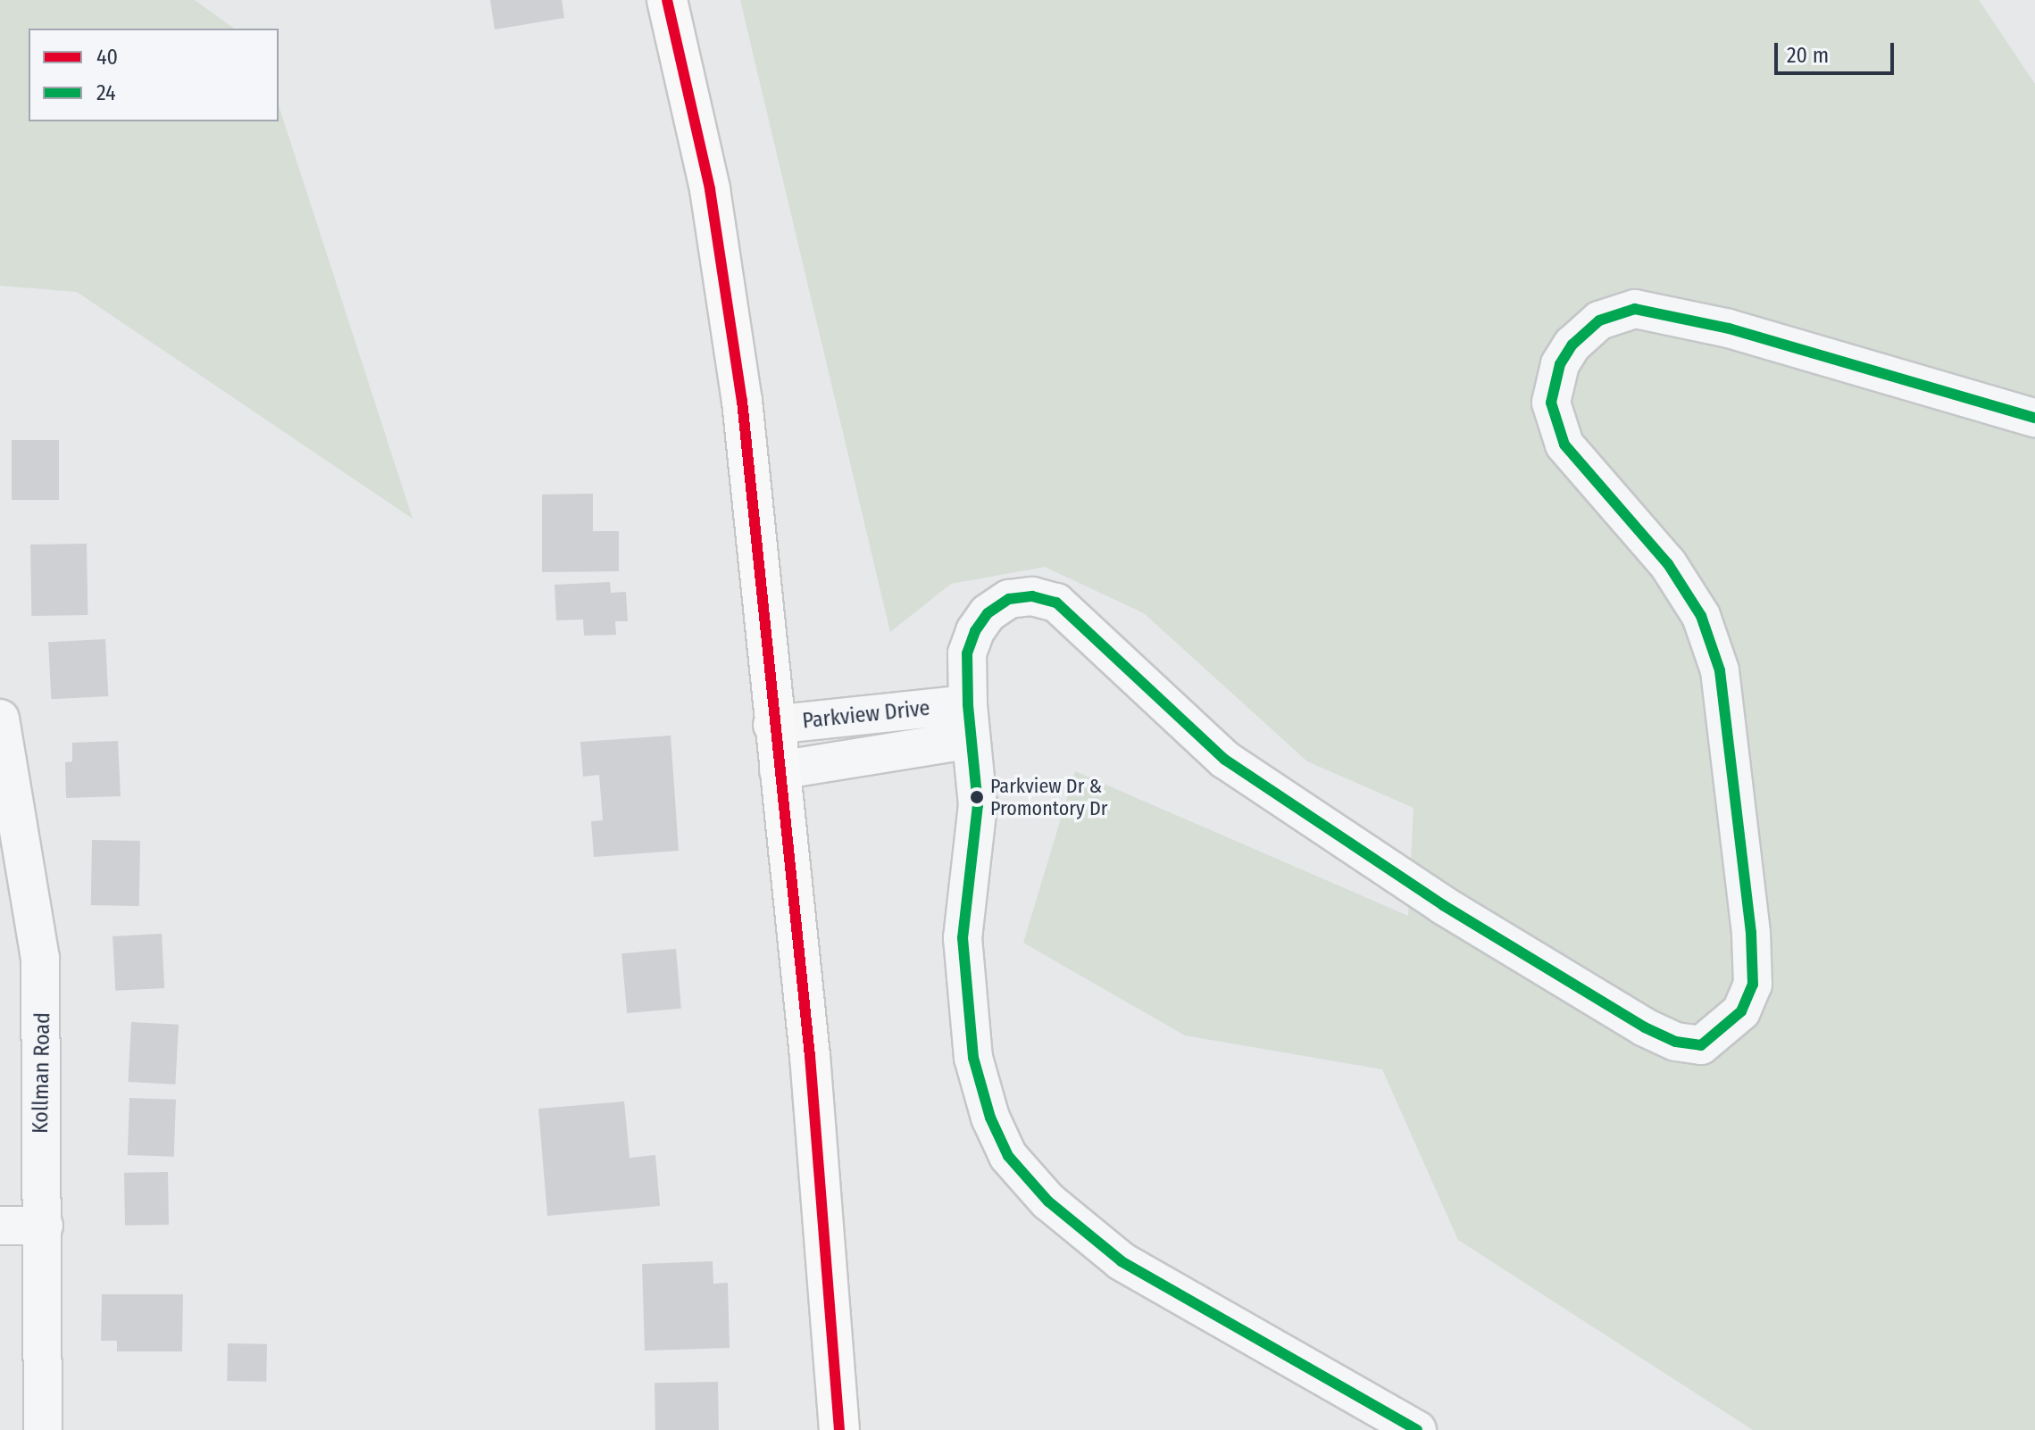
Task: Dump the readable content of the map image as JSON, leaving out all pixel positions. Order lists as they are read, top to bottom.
{
  "streets": {
    "street": ["Parkview Drive", "Kollman Road"]
  },
  "places": ["Parkview Dr & Promontory Dr"],
  "lines": ["transit line 40", "transit line 24"],
  "legend": ["40", "24"],
  "scale_bar": "20 m"
}
